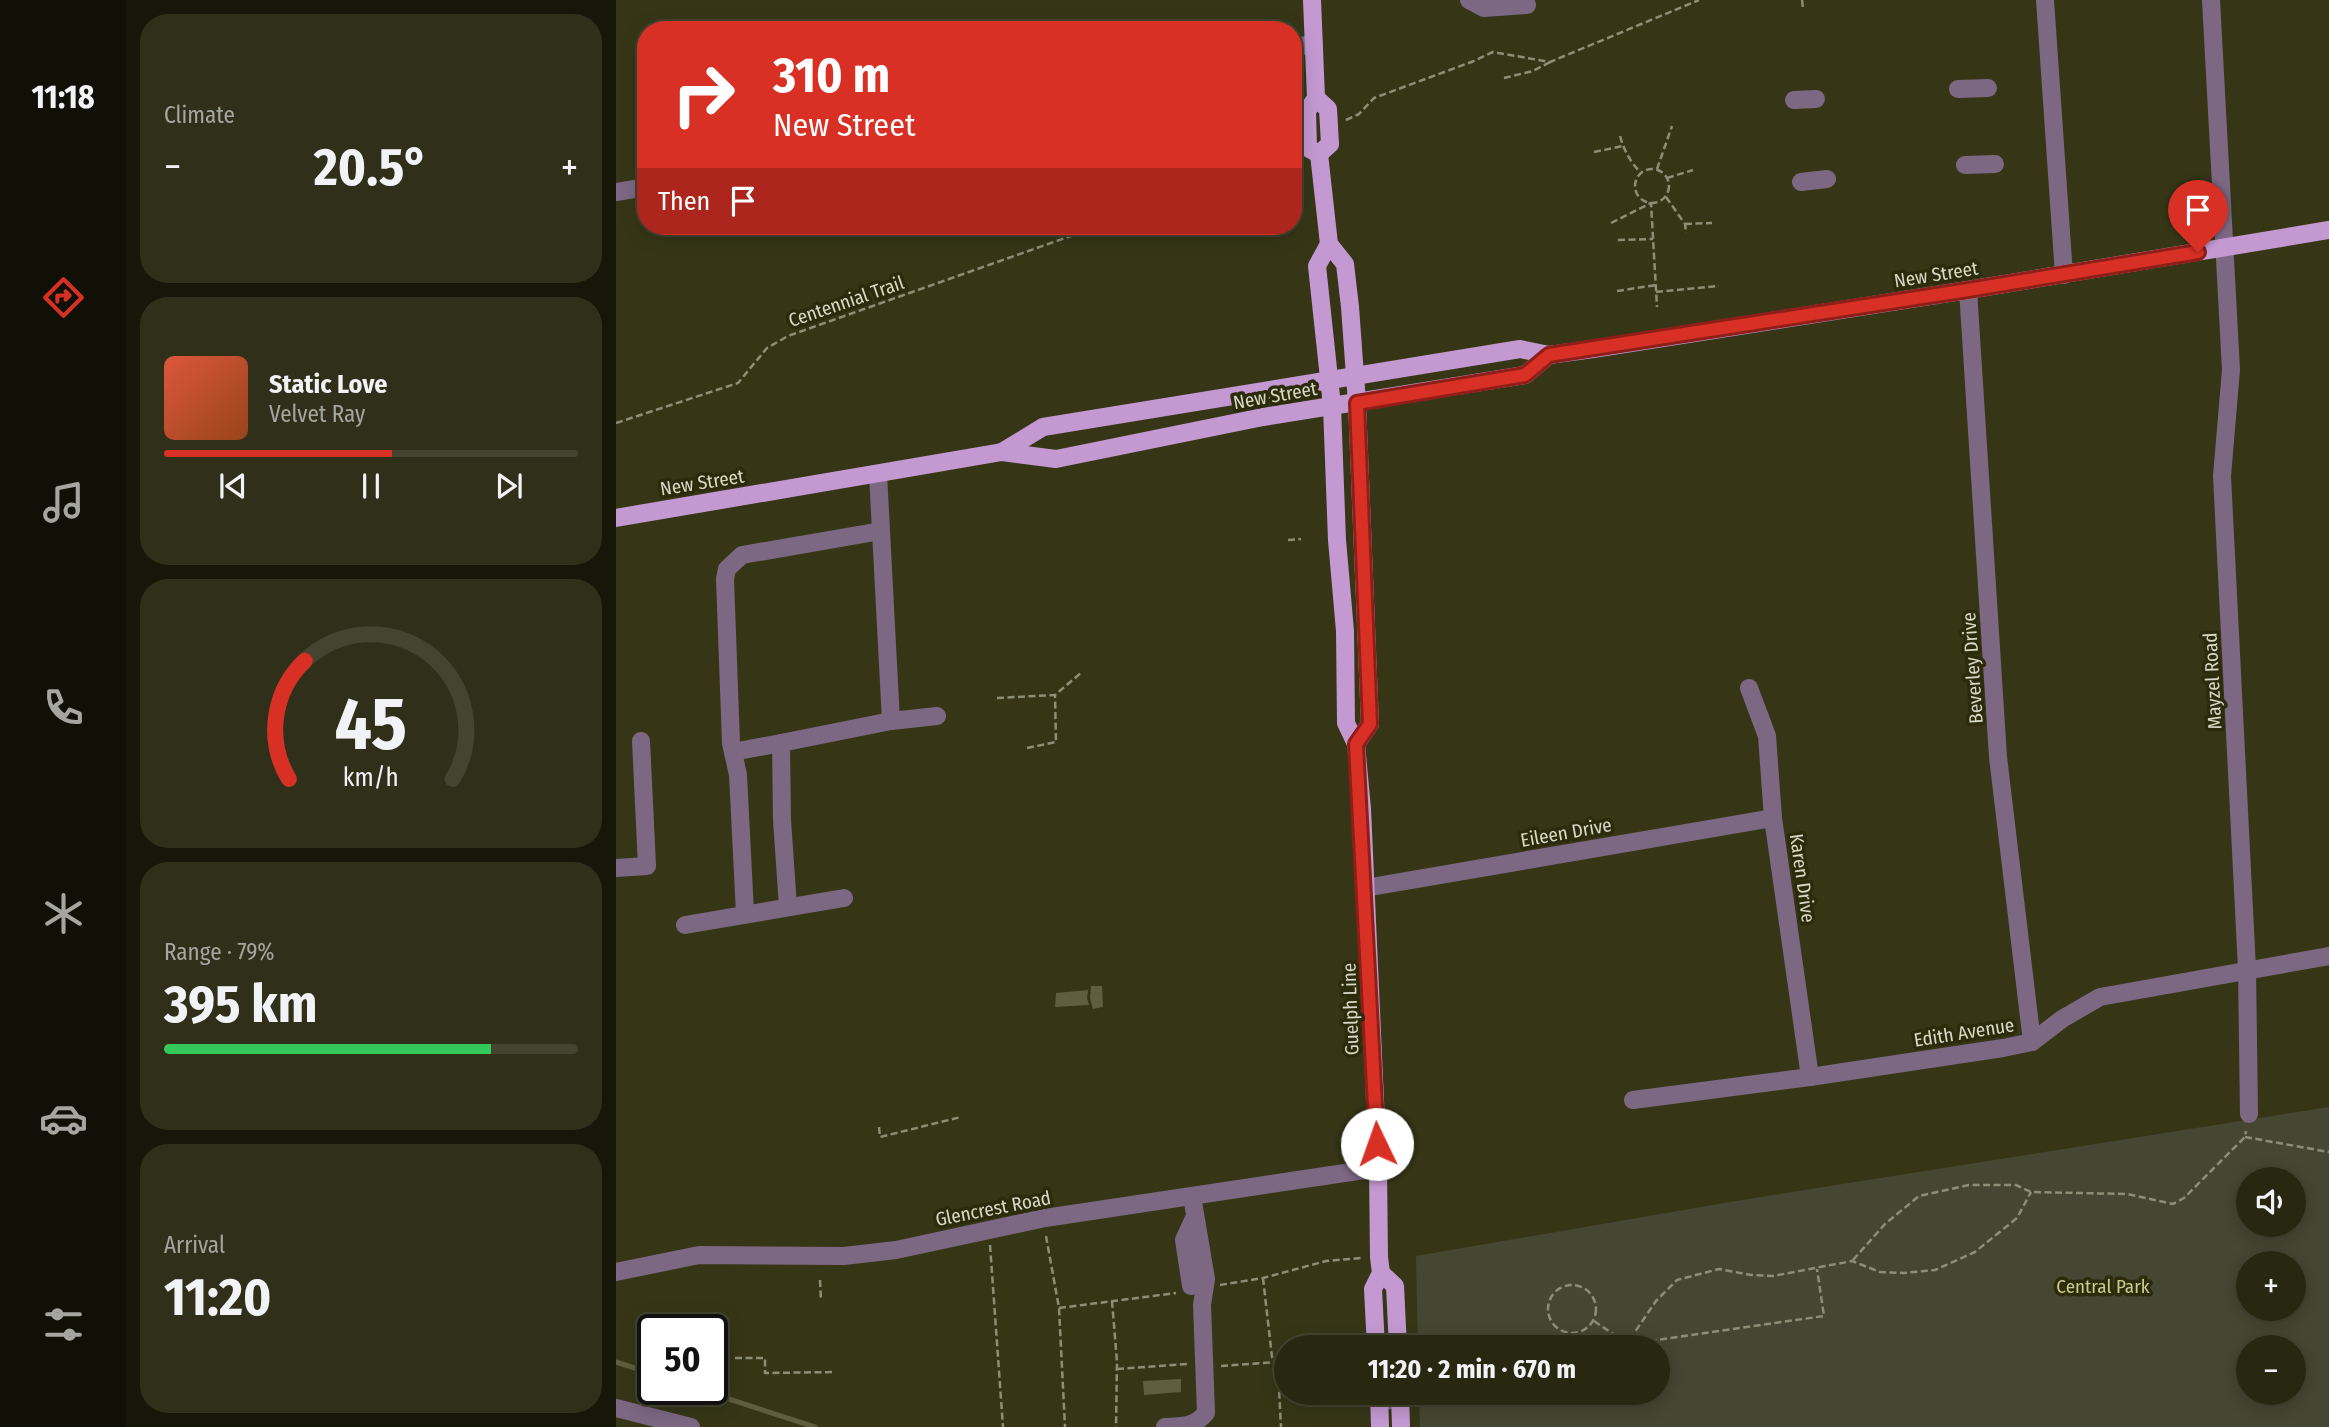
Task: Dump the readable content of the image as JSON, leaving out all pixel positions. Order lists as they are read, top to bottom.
{
  "streets": {
    "main road": ["New Street", "Guelph Line"],
    "street": [
      "Beverley Drive",
      "Mayzel Road",
      "Eileen Drive",
      "Karen Drive",
      "Edith Avenue",
      "Glencrest Road"
    ],
    "path": ["Centennial Trail"]
  },
  "crossings": [
    ["New Street", "Beverley Drive"],
    ["New Street", "Mayzel Road"],
    ["New Street", "Guelph Line"],
    ["Beverley Drive", "Edith Avenue"],
    ["Mayzel Road", "Edith Avenue"],
    ["Eileen Drive", "Karen Drive"],
    ["Eileen Drive", "Guelph Line"],
    ["Karen Drive", "Edith Avenue"],
    ["Guelph Line", "Glencrest Road"]
  ],
  "parks": ["Central Park"],
  "page": {
    "tabs": "11:18",
    "tile": [
      "Climate",
      ["Range · 79%", "395 km"],
      ["Arrival", "11:20"]
    ],
    "turn": ["310 m", "New Street"],
    "heat": ["−", "20.5°", "+"],
    "then": "Then",
    "song": ["Static Love", "Velvet Ray"],
    "map_buttons": ["+", "−"],
    "limit": "50",
    "trip": "11:20 · 2 min · 670 m",
    "gauge": ["45", "km/h"]
  }
}
